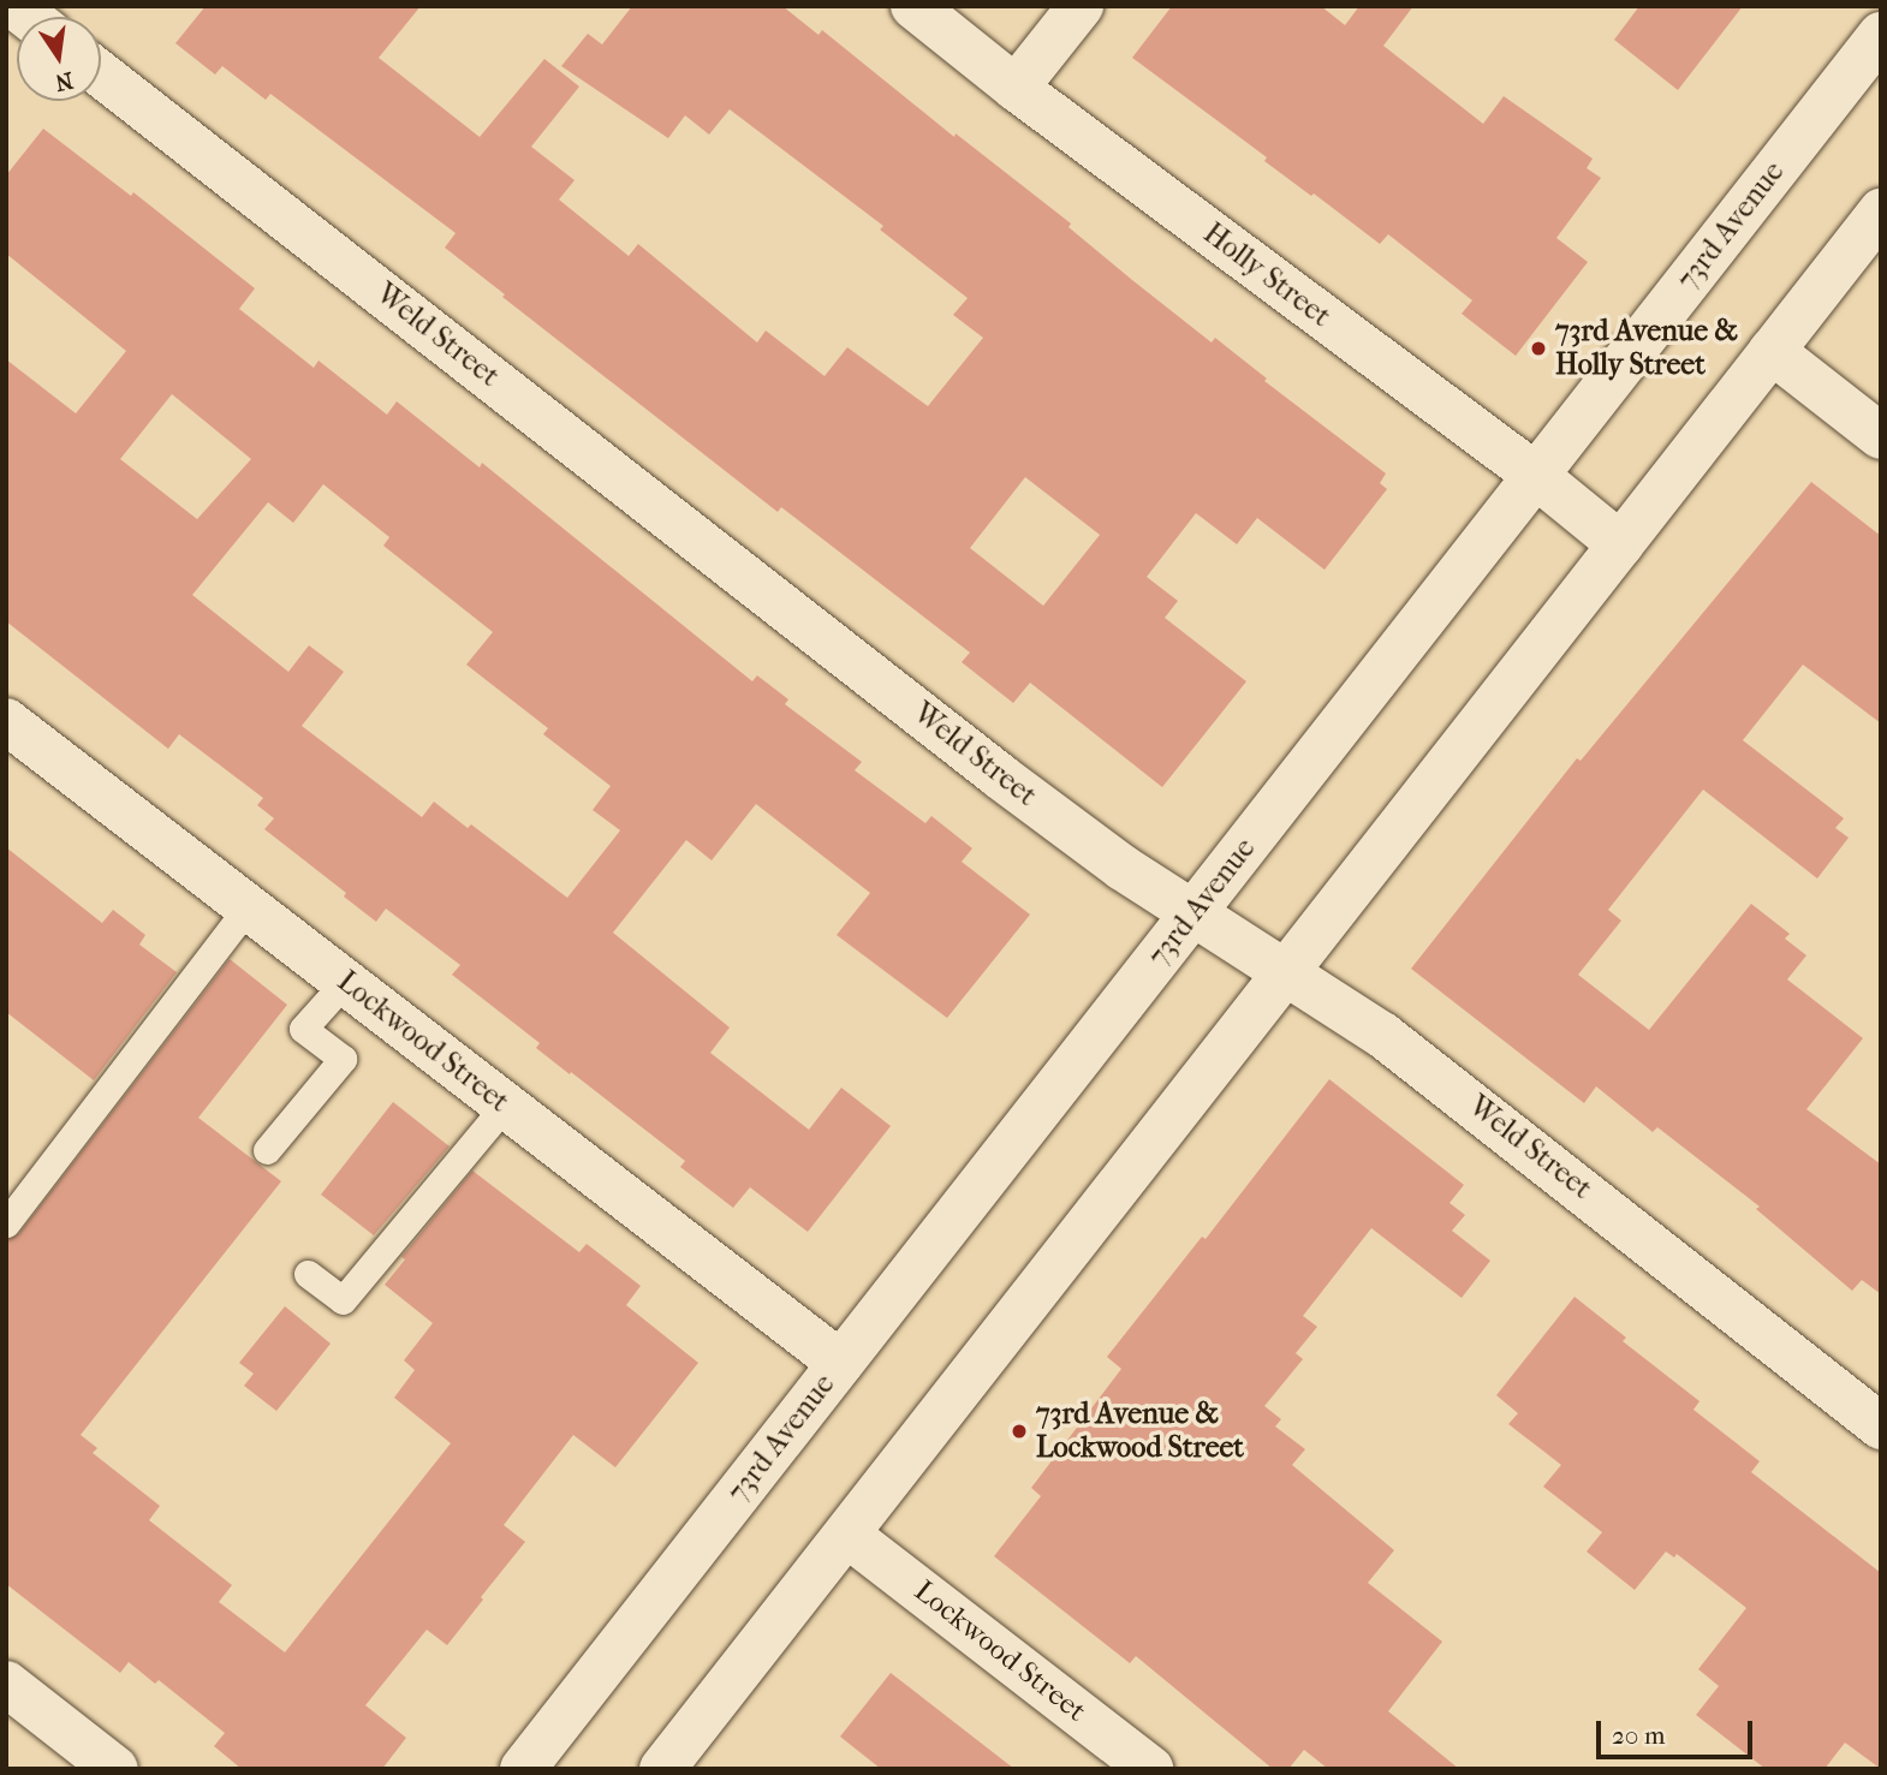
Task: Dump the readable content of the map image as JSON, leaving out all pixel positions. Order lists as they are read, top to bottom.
{
  "streets": {
    "street": [
      "73rd Avenue",
      "Holly Street",
      "Weld Street",
      "Lockwood Street"
    ]
  },
  "crossings": [
    ["73rd Avenue", "Holly Street"],
    ["73rd Avenue", "Weld Street"],
    ["73rd Avenue", "Lockwood Street"]
  ],
  "places": ["73rd Avenue & Holly Street", "73rd Avenue & Lockwood Street"],
  "scale_bar": "20 m",
  "north": "bottom"
}
